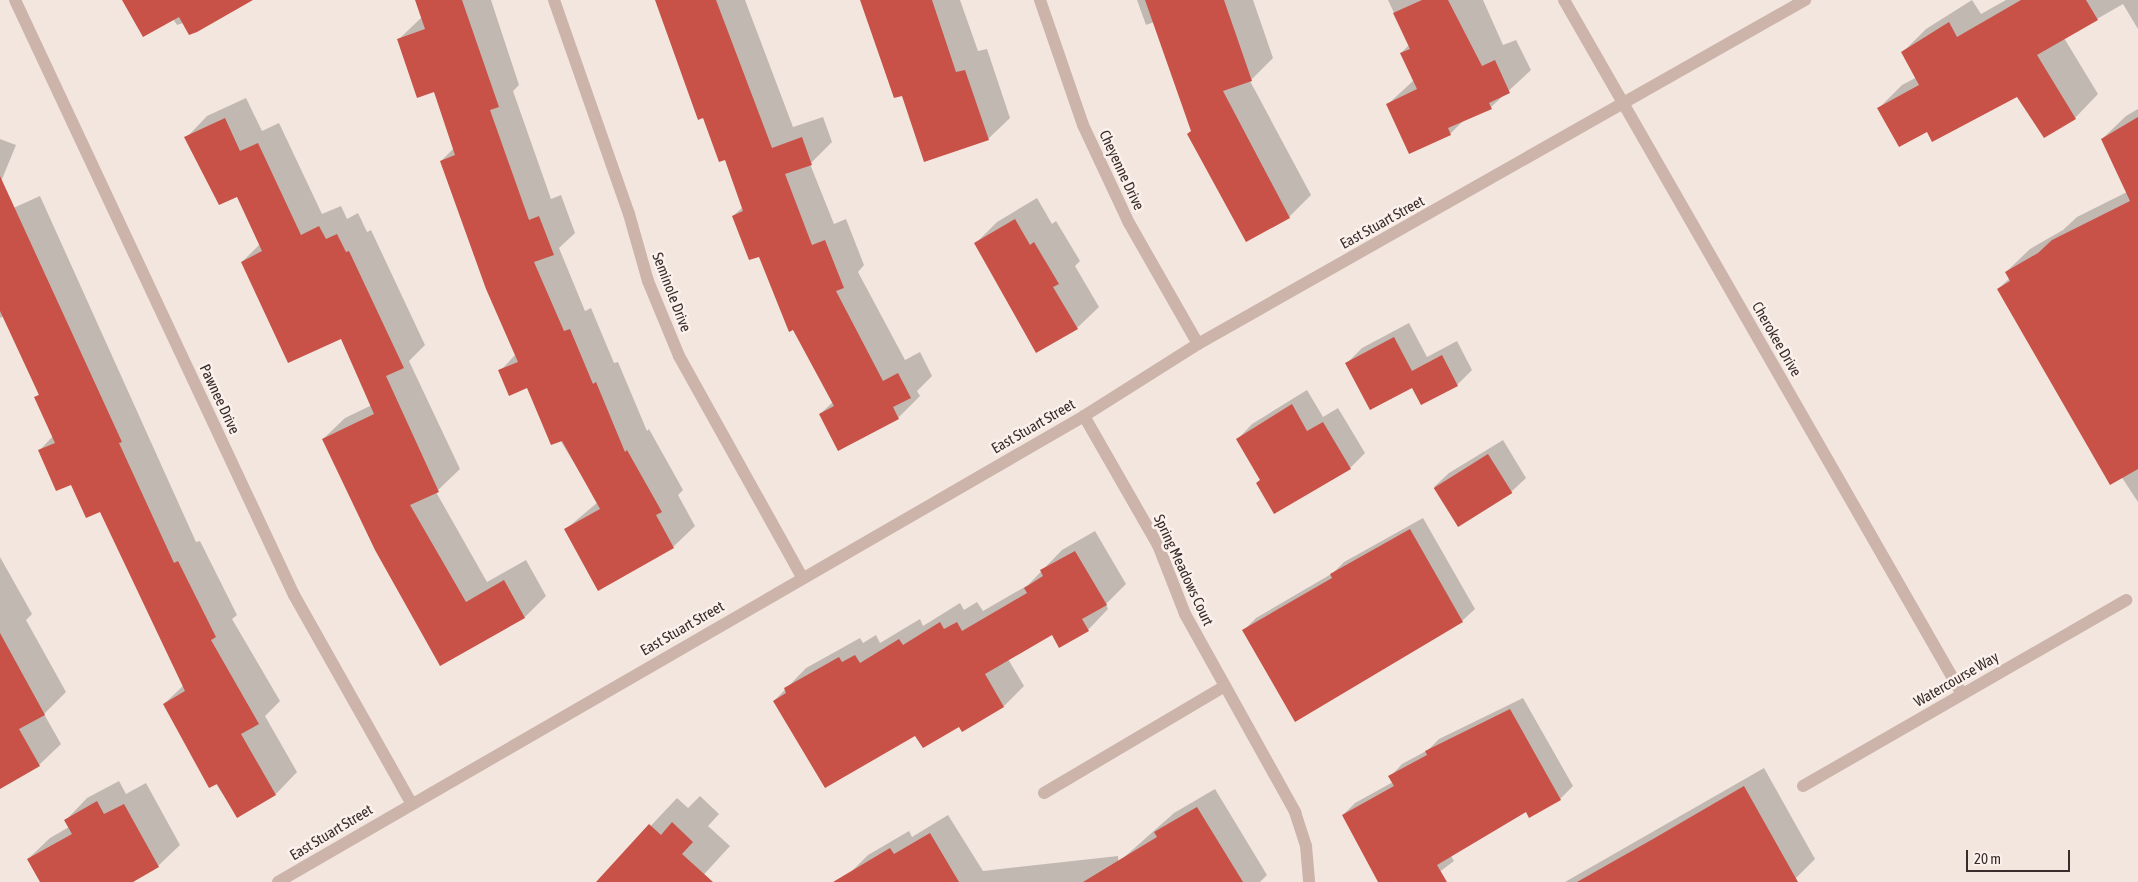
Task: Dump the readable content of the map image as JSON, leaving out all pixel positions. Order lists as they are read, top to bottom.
{
  "streets": {
    "street": [
      "Cheyenne Drive",
      "East Stuart Street",
      "Seminole Drive",
      "Cherokee Drive",
      "Pawnee Drive",
      "Spring Meadows Court",
      "Watercourse Way"
    ]
  },
  "crossings": [
    ["Cheyenne Drive", "East Stuart Street"],
    ["East Stuart Street", "Seminole Drive"],
    ["East Stuart Street", "Cherokee Drive"],
    ["East Stuart Street", "Pawnee Drive"],
    ["East Stuart Street", "Spring Meadows Court"],
    ["Cherokee Drive", "Watercourse Way"]
  ],
  "scale_bar": "20 m"
}
